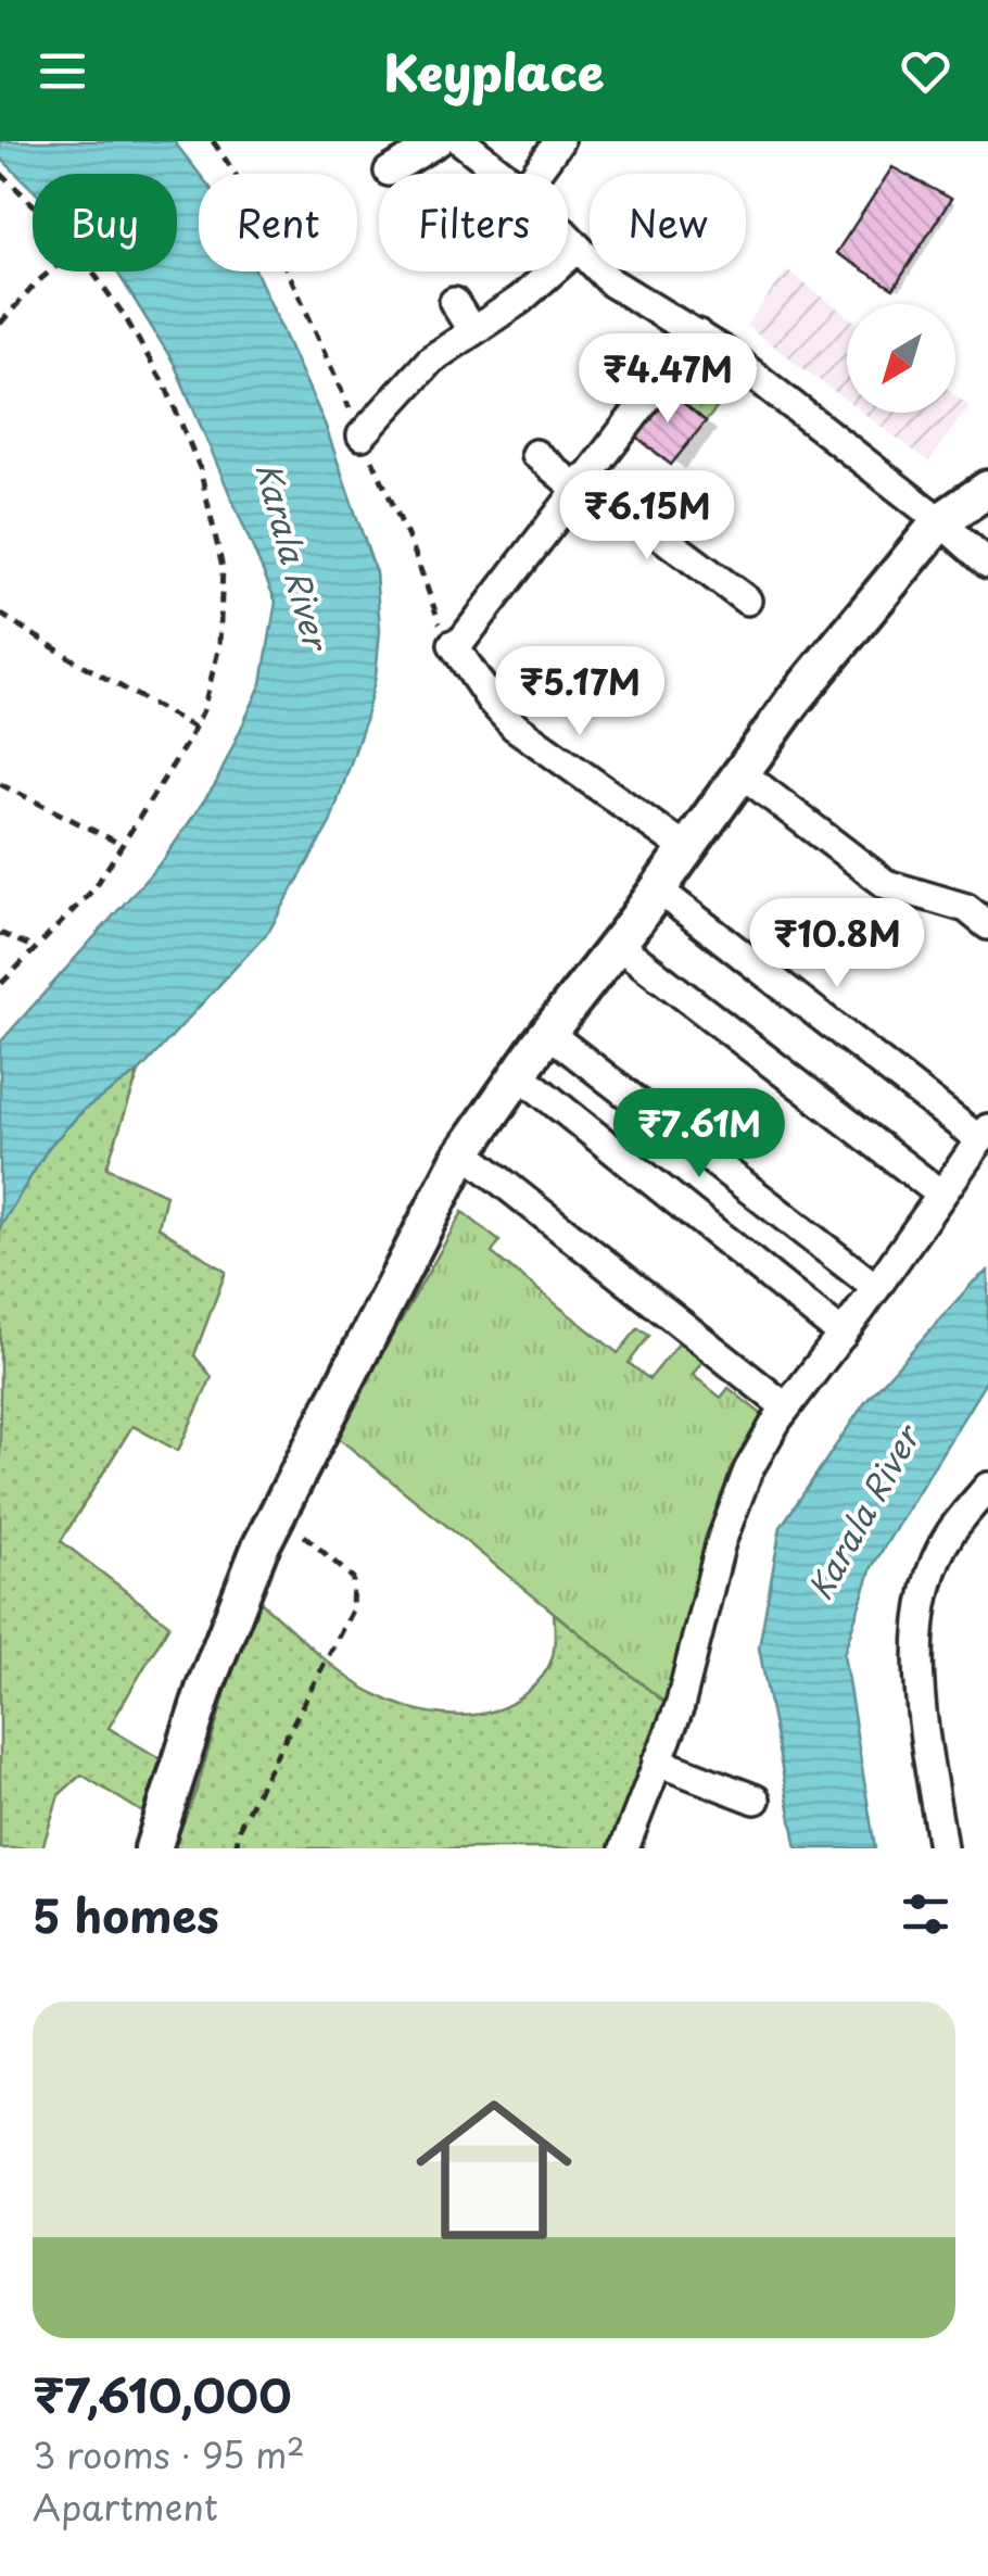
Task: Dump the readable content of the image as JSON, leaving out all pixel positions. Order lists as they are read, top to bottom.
{
  "water": ["Karala River"],
  "north": "bottom left",
  "page": {
    "header": "Keyplace",
    "chip": [
      "Buy",
      "Rent",
      "Filters",
      "New"
    ],
    "price": [
      "₹4.47M",
      "₹6.15M",
      "₹5.17M",
      "₹10.8M",
      "₹7.61M"
    ],
    "heading": "5 homes",
    "list": [
      {
        "name": "₹7,610,000",
        "note": "3 rooms · 95 m² · Apartment"
      }
    ]
  }
}
